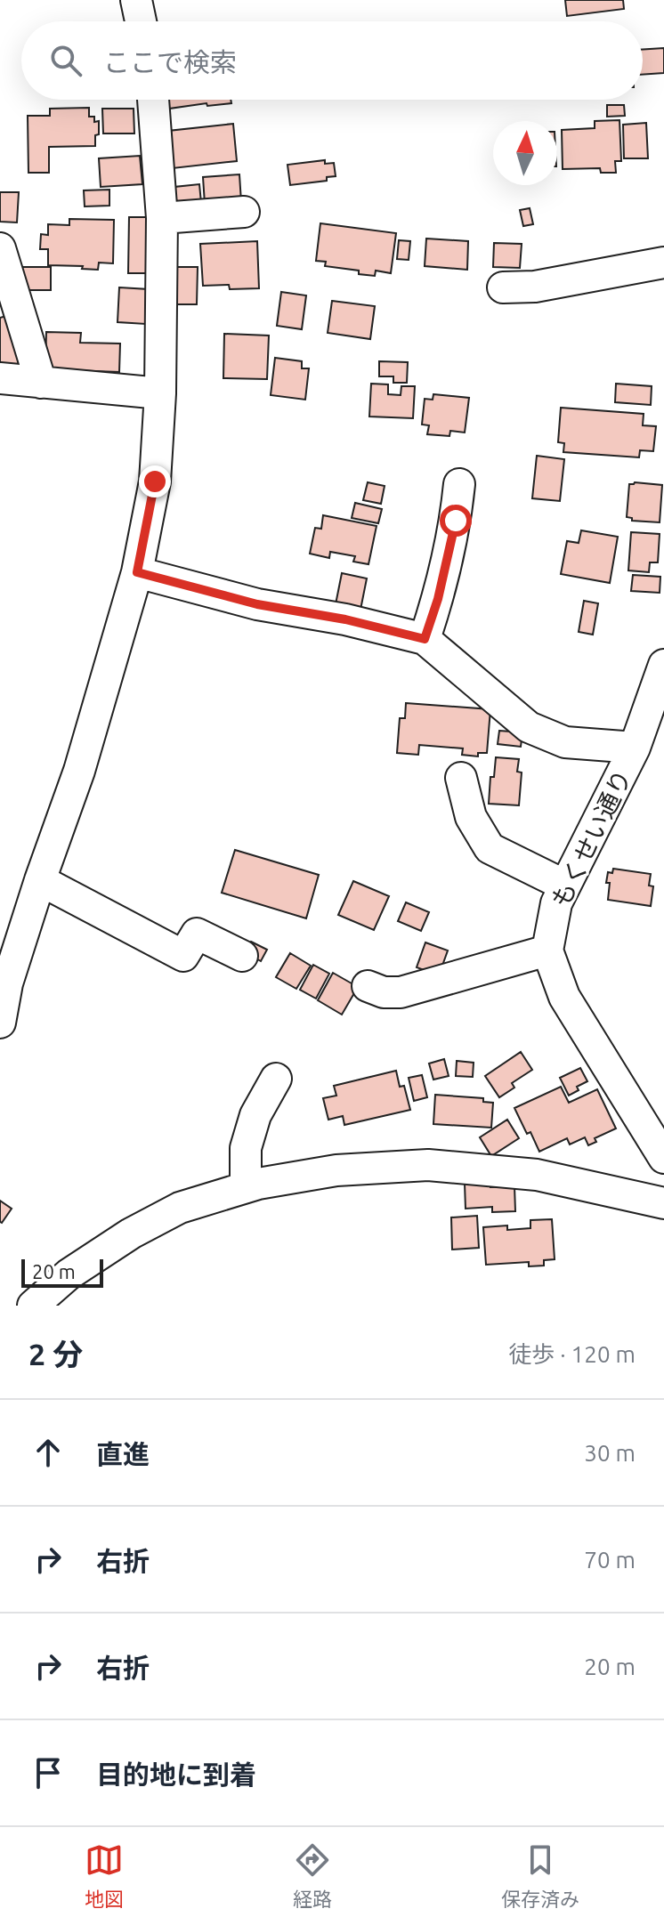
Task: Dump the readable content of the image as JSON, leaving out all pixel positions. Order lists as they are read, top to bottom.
{
  "streets": {
    "street": ["もくせい通り"]
  },
  "scale_bar": "20 m",
  "north": "top",
  "page": {
    "search": "ここで検索",
    "scale": "20 m",
    "heading": ["2 分", "徒歩 · 120 m"],
    "list": [
      ["直進", "30 m"],
      ["右折", "70 m"],
      ["右折", "20 m"],
      "目的地に到着"
    ],
    "nav": ["地図", "経路", "保存済み"]
  }
}
